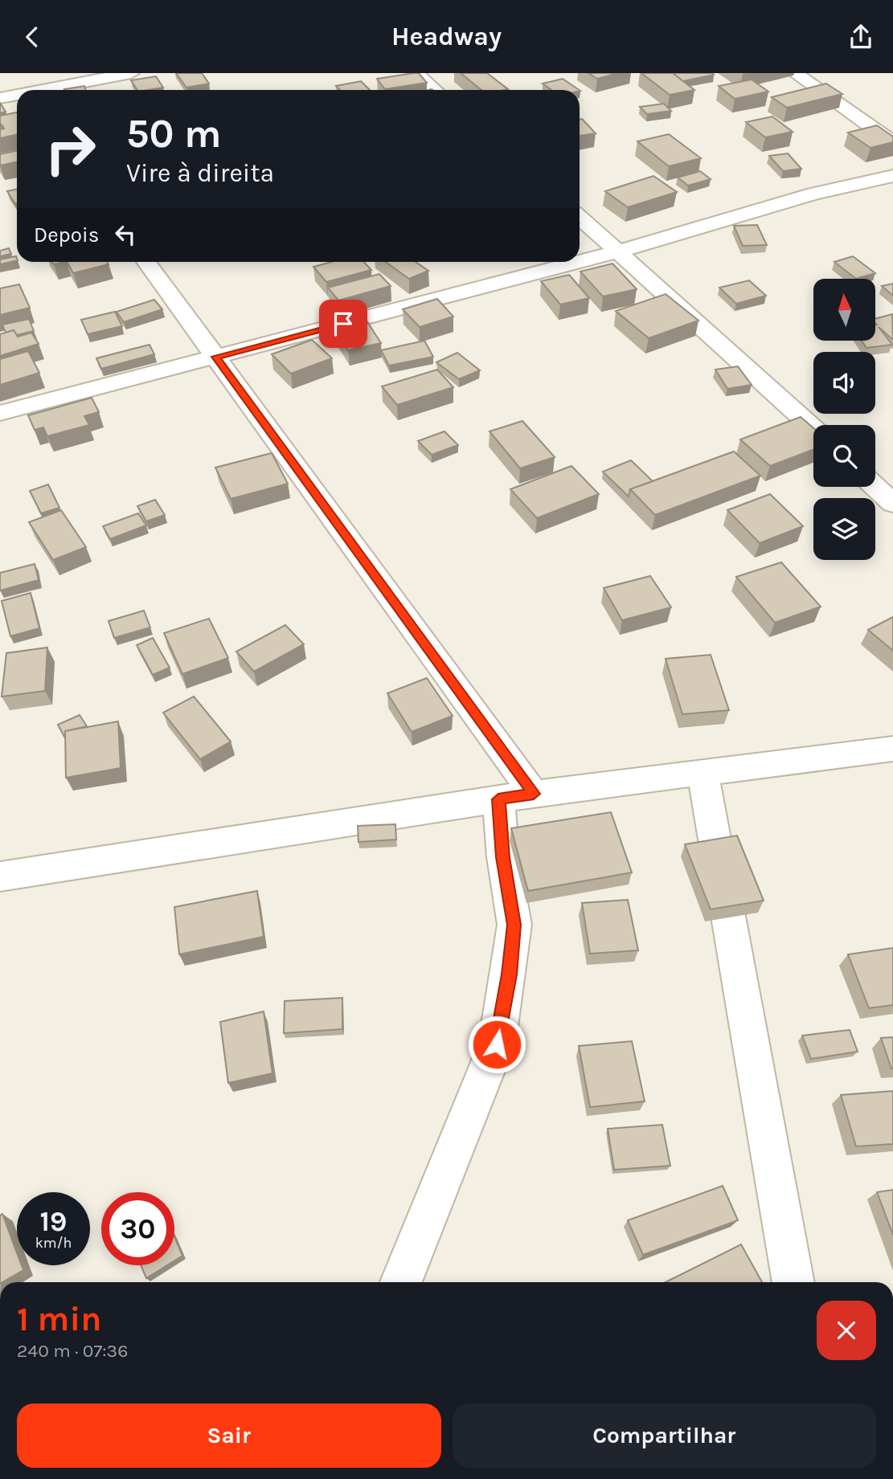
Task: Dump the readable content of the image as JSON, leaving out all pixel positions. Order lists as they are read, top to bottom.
{
  "north": "top",
  "page": {
    "header": "Headway",
    "turn": ["50 m", "Vire à direita"],
    "then": "Depois",
    "speed": "19 km/h",
    "limit": "30",
    "heading": ["1 min", "240 m · 07:36"],
    "buttons": ["Sair", "Compartilhar"]
  }
}
